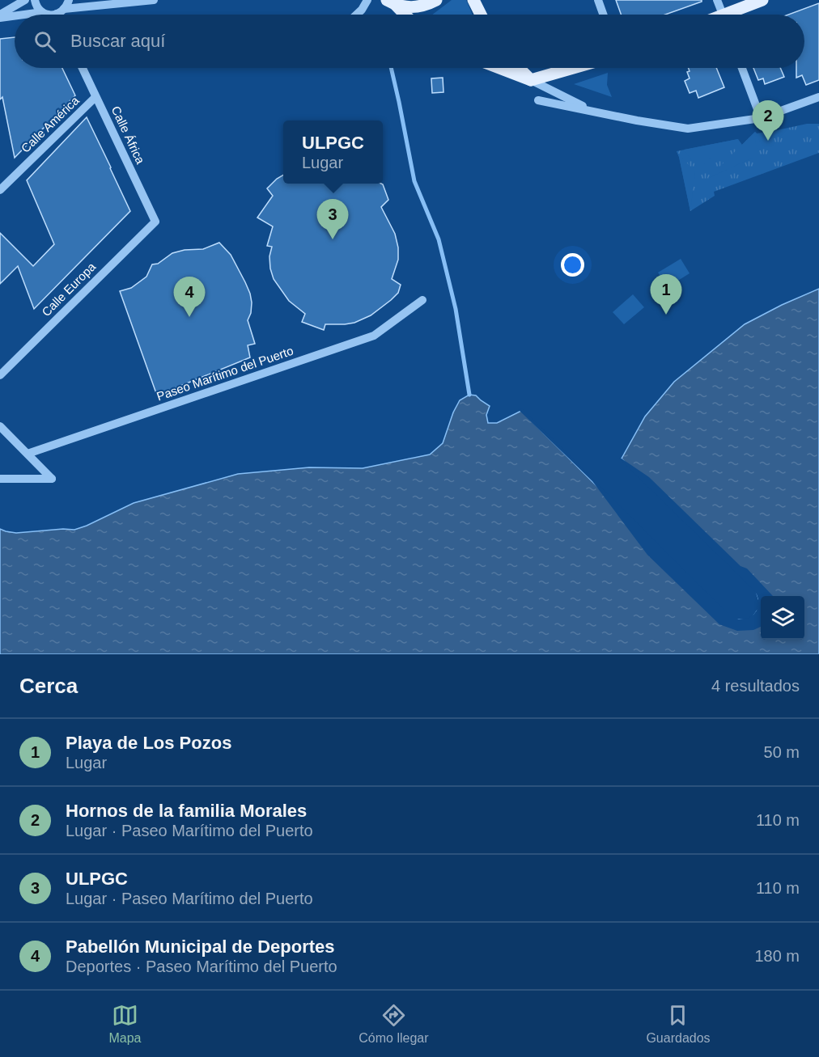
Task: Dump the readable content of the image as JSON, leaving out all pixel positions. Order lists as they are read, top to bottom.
{
  "streets": {
    "street": [
      "Calle América",
      "Calle África",
      "Calle Europa",
      "Paseo Marítimo del Puerto"
    ]
  },
  "crossings": [
    ["Calle América", "Calle África"],
    ["Calle África", "Calle Europa"]
  ],
  "page": {
    "search": "Buscar aquí",
    "pins": [
      "2",
      "3",
      "1",
      "4"
    ],
    "popup": ["ULPGC", "Lugar"],
    "heading": ["Cerca", "4 resultados"],
    "list": [
      {
        "mark": "1",
        "name": "Playa de Los Pozos",
        "note": "Lugar",
        "value": "50 m"
      },
      {
        "mark": "2",
        "name": "Hornos de la familia Morales",
        "note": "Lugar · Paseo Marítimo del Puerto",
        "value": "110 m"
      },
      {
        "mark": "3",
        "name": "ULPGC",
        "note": "Lugar · Paseo Marítimo del Puerto",
        "value": "110 m"
      },
      {
        "mark": "4",
        "name": "Pabellón Municipal de Deportes",
        "note": "Deportes · Paseo Marítimo del Puerto",
        "value": "180 m"
      }
    ],
    "nav": ["Mapa", "Cómo llegar", "Guardados"]
  }
}
